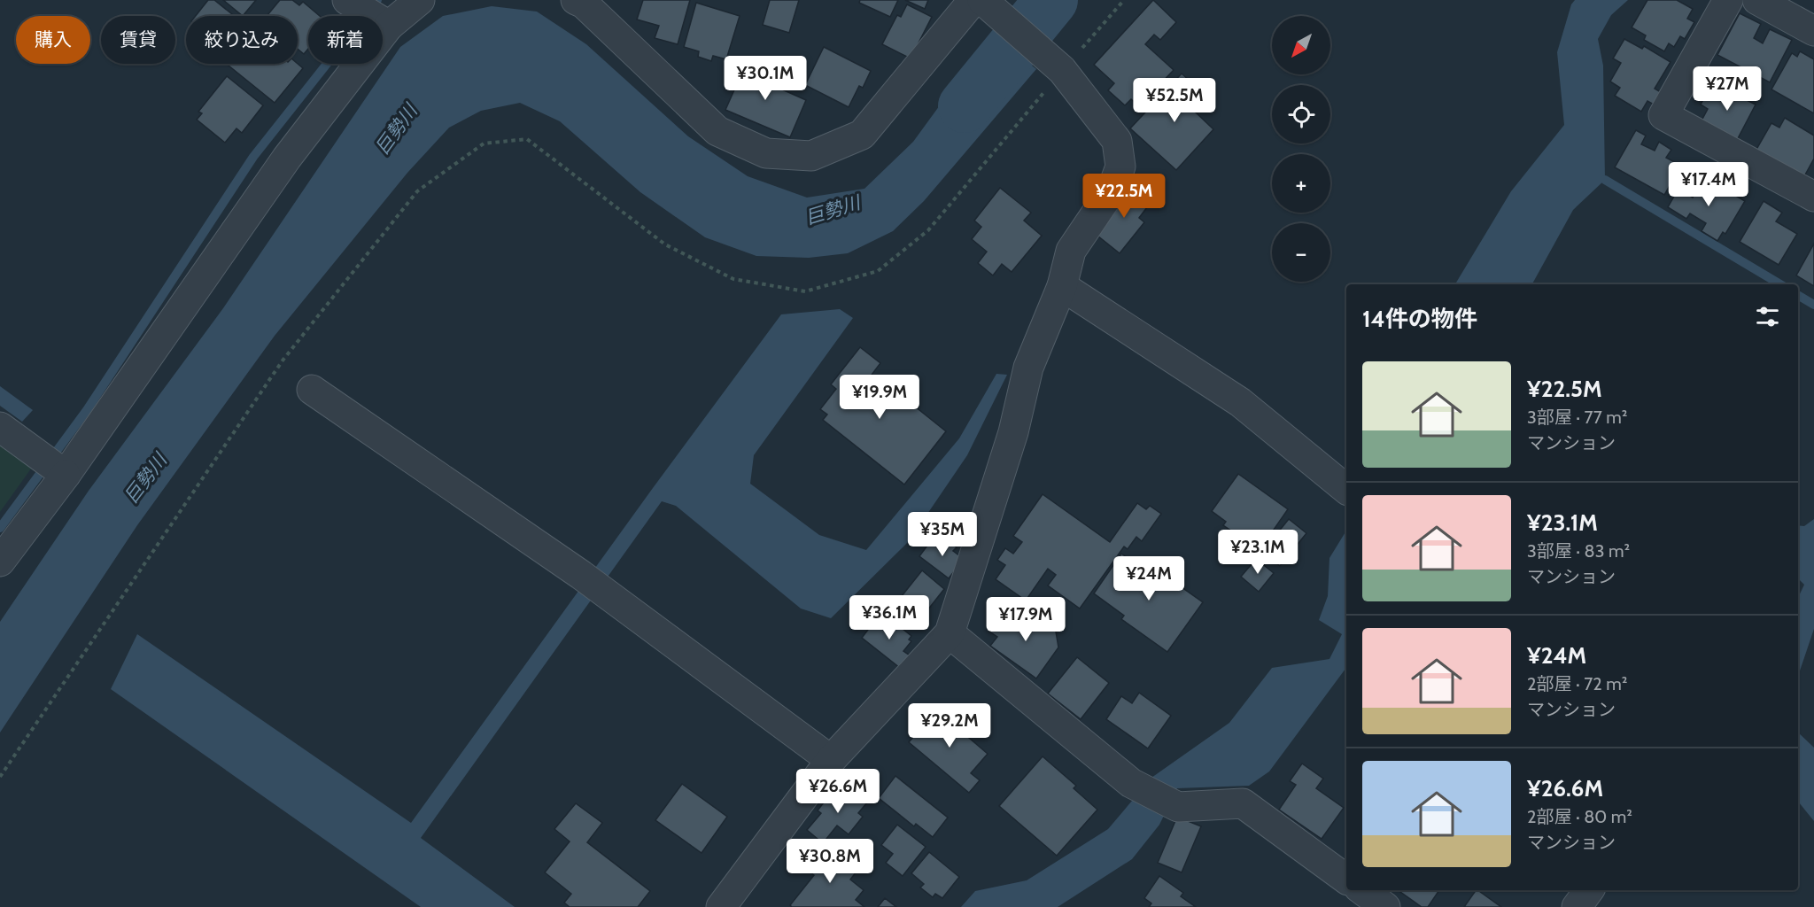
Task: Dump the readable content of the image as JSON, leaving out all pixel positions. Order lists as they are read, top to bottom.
{
  "water": ["巨勢川"],
  "north": "bottom left",
  "page": {
    "map_buttons": ["+", "−"],
    "chip": [
      "購入",
      "賃貸",
      "絞り込み",
      "新着"
    ],
    "price": [
      "¥30.1M",
      "¥27M",
      "¥52.5M",
      "¥17.4M",
      "¥22.5M",
      "¥19.9M",
      "¥35M",
      "¥23.1M",
      "¥24M",
      "¥36.1M",
      "¥17.9M",
      "¥29.2M",
      "¥26.6M",
      "¥30.8M"
    ],
    "heading": "14件の物件",
    "list": [
      {
        "name": "¥22.5M",
        "note": "3部屋 · 77 m² · マンション"
      },
      {
        "name": "¥23.1M",
        "note": "3部屋 · 83 m² · マンション"
      },
      {
        "name": "¥24M",
        "note": "2部屋 · 72 m² · マンション"
      },
      {
        "name": "¥26.6M",
        "note": "2部屋 · 80 m² · マンション"
      }
    ]
  }
}
